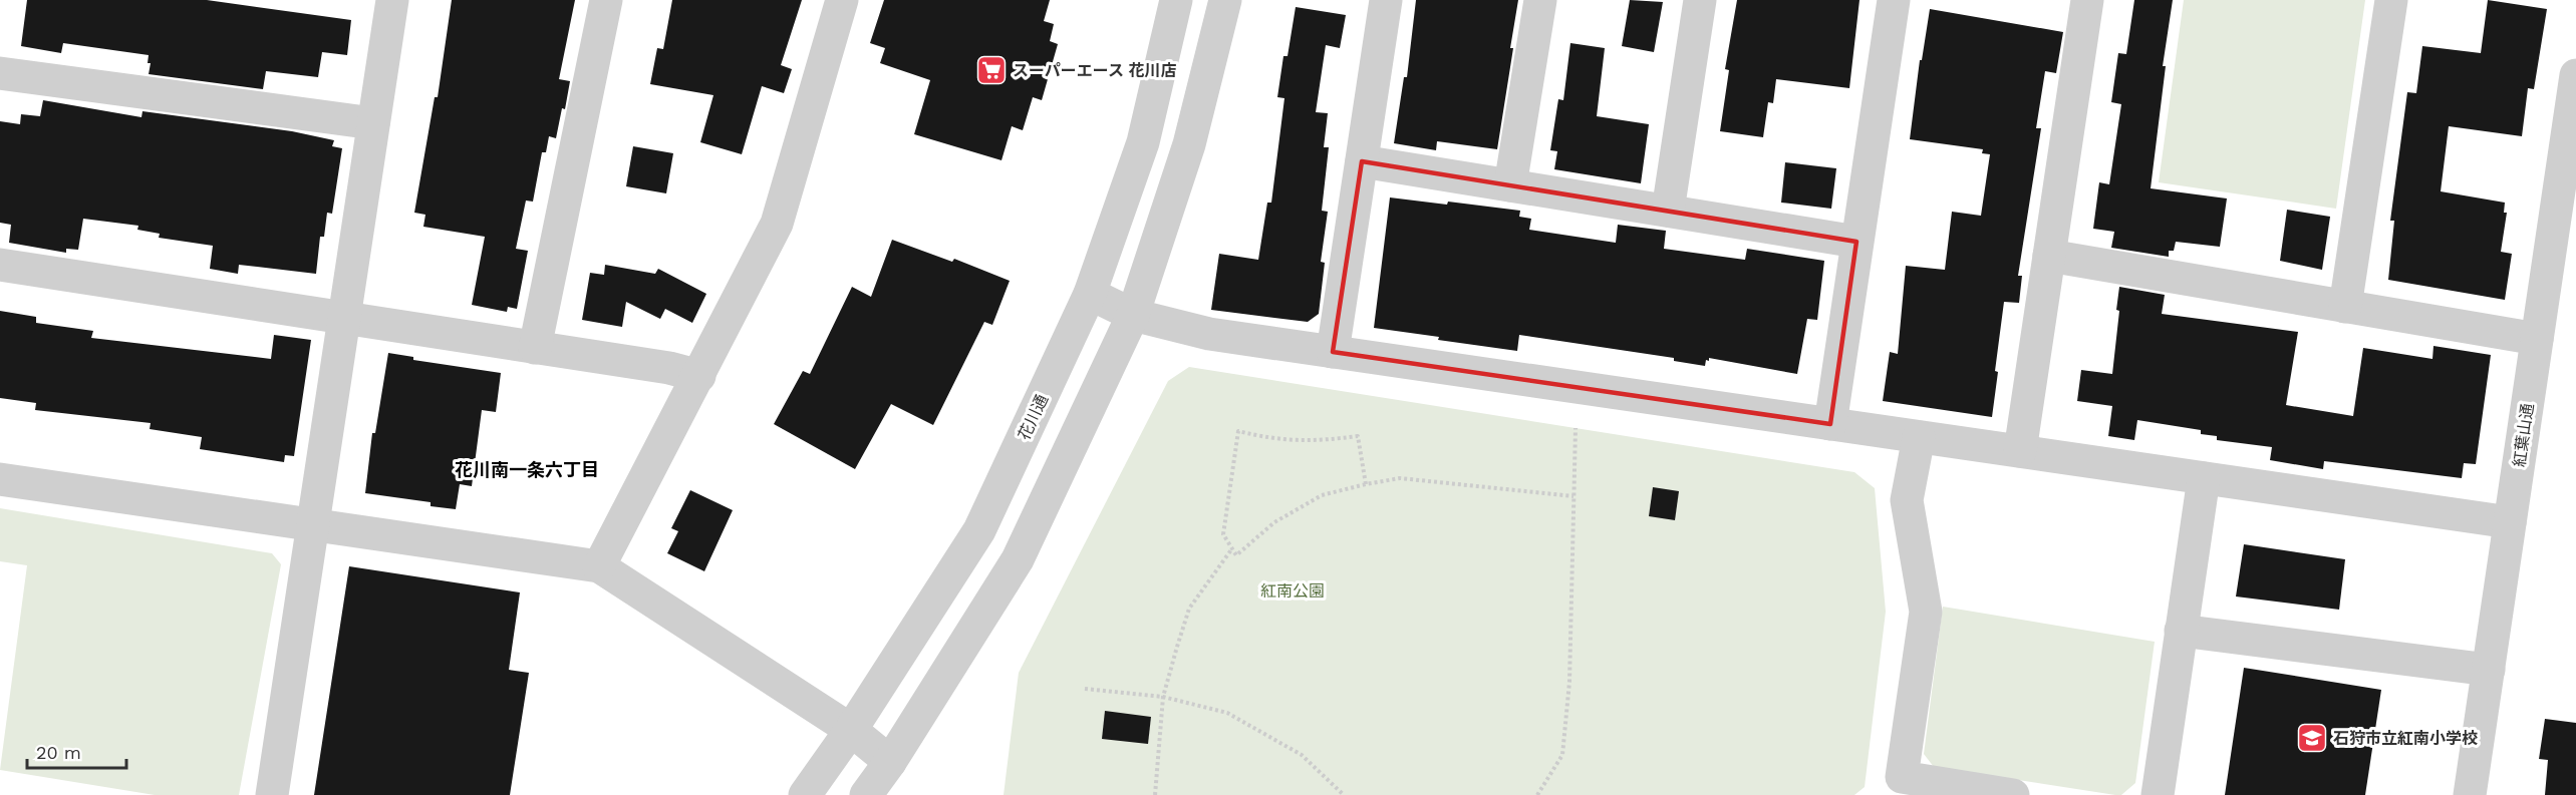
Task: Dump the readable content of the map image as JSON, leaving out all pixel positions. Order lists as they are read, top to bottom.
{
  "streets": {
    "street": ["花川通", "紅葉山通"]
  },
  "districts": ["花川南一条六丁目"],
  "parks": ["紅南公園"],
  "places": {
    "supermarket": ["スーパーエース 花川店"],
    "school or university": ["石狩市立紅南小学校"]
  },
  "scale_bar": "20 m"
}
